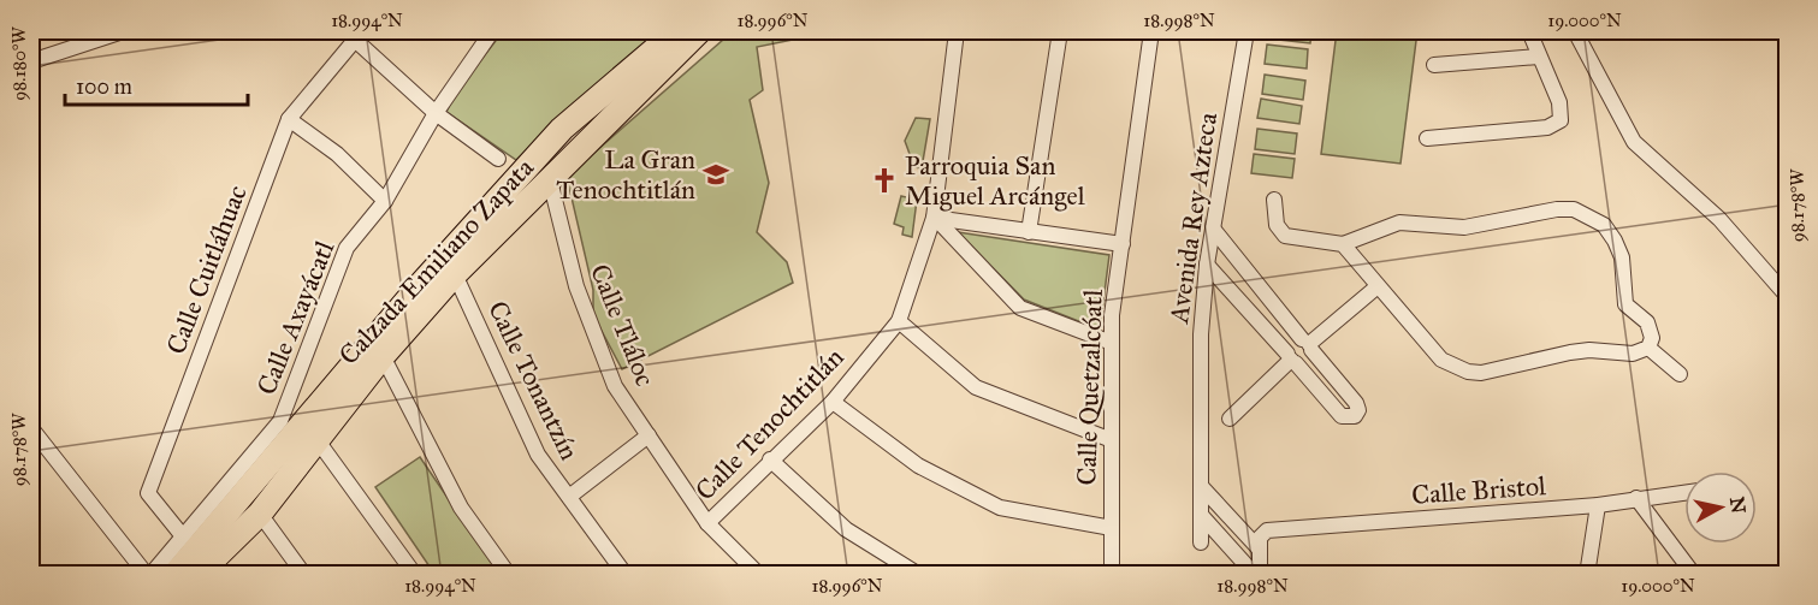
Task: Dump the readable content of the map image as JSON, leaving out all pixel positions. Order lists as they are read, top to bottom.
{
  "streets": {
    "main road": ["Calzada Emiliano Zapata"],
    "street": [
      "Avenida Rey Azteca",
      "Calle Cuitláhuac",
      "Calle Axayácatl",
      "Calle Tláloc",
      "Calle Tonantzín",
      "Calle Quetzalcóatl",
      "Calle Tenochtitlán",
      "Calle Bristol"
    ]
  },
  "crossings": [
    ["Calzada Emiliano Zapata", "Calle Tláloc"],
    ["Calzada Emiliano Zapata", "Calle Tonantzín"],
    ["Calle Cuitláhuac", "Calle Axayácatl"],
    ["Calle Tláloc", "Calle Tenochtitlán"]
  ],
  "places": {
    "school or university": ["La Gran Tenochtitlán"],
    "church": ["Parroquia San Miguel Arcángel"]
  },
  "scale_bar": "100 m",
  "north": "right",
  "coordinates": [
    "18.994°N",
    "18.996°N",
    "18.998°N",
    "19.000°N",
    "98.180°W",
    "98.178°W"
  ]
}
